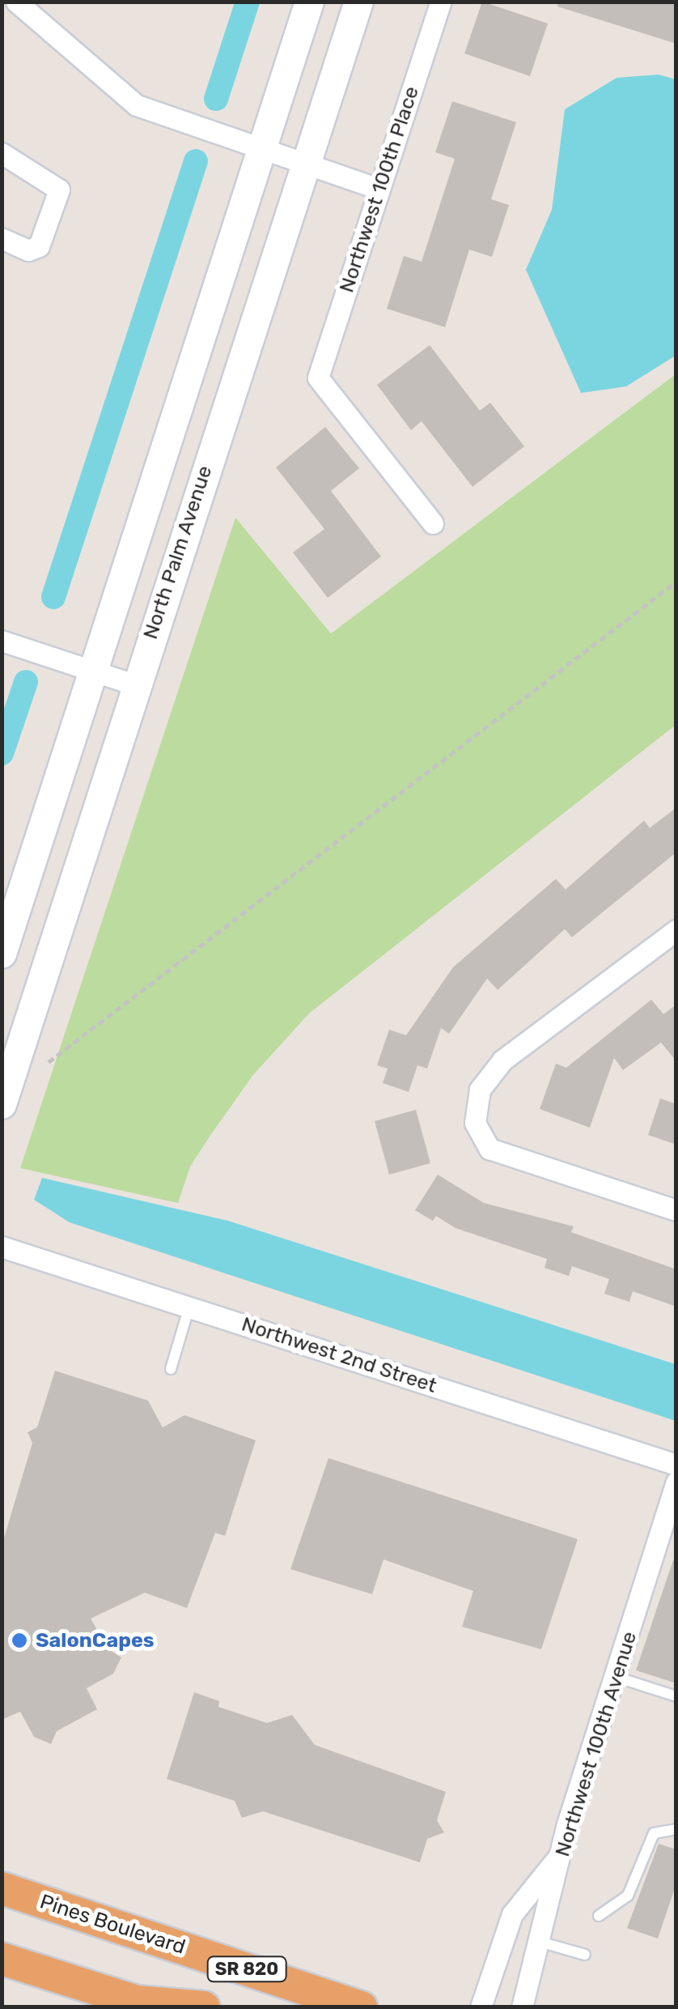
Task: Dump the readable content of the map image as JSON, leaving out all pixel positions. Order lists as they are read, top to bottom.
{
  "streets": {
    "highway": ["Pines Boulevard", "SR 820"],
    "main road": ["North Palm Avenue"],
    "street": ["Northwest 100th Place", "Northwest 2nd Street", "Northwest 100th Avenue"]
  },
  "places": ["SalonCapes"]
}
